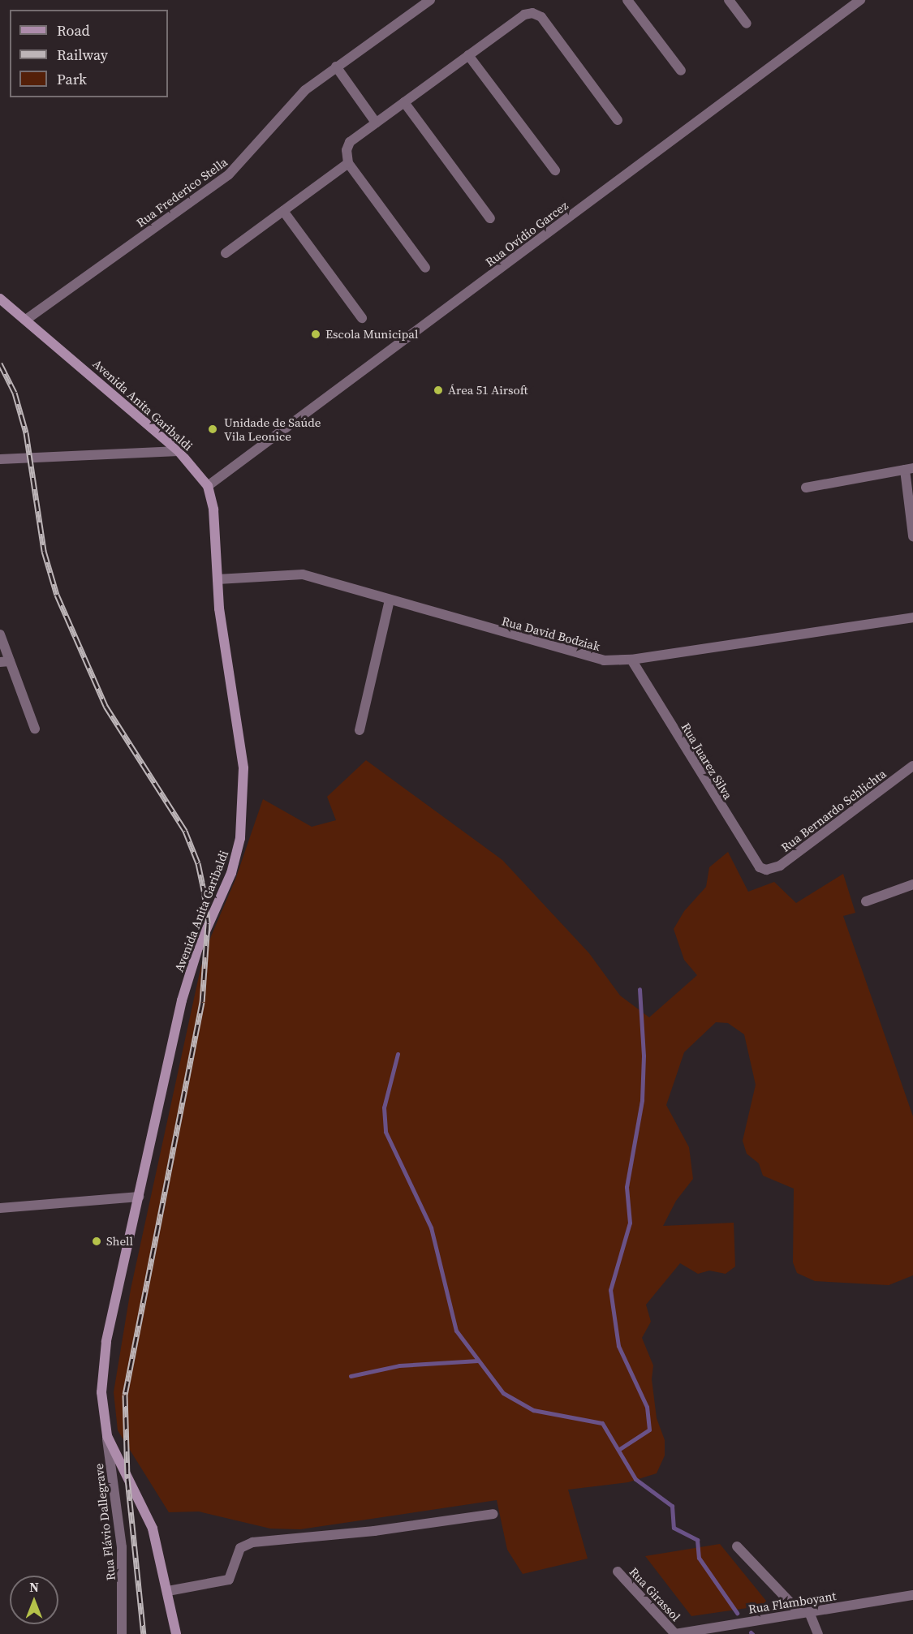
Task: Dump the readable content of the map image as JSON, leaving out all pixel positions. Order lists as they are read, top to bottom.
{
  "streets": {
    "main road": ["Avenida Anita Garibaldi"],
    "street": [
      "Rua Frederico Stella",
      "Rua Ovídio Garcez",
      "Rua David Bodziak",
      "Rua Juarez Silva",
      "Rua Bernardo Schlichta",
      "Rua Flávio Dallegrave",
      "Rua Girassol",
      "Rua Flamboyant"
    ]
  },
  "crossings": [
    ["Rua Frederico Stella", "Avenida Anita Garibaldi"],
    ["Rua Ovídio Garcez", "Avenida Anita Garibaldi"],
    ["Avenida Anita Garibaldi", "Rua David Bodziak"],
    ["Avenida Anita Garibaldi", "Rua Flávio Dallegrave"],
    ["Rua David Bodziak", "Rua Juarez Silva"],
    ["Rua Juarez Silva", "Rua Bernardo Schlichta"],
    ["Rua Girassol", "Rua Flamboyant"]
  ],
  "places": [
    "Escola Municipal",
    "Área 51 Airsoft",
    "Unidade de Saúde Vila Leonice",
    "Shell"
  ],
  "legend": ["Road", "Railway", "Park"],
  "north": "top"
}
